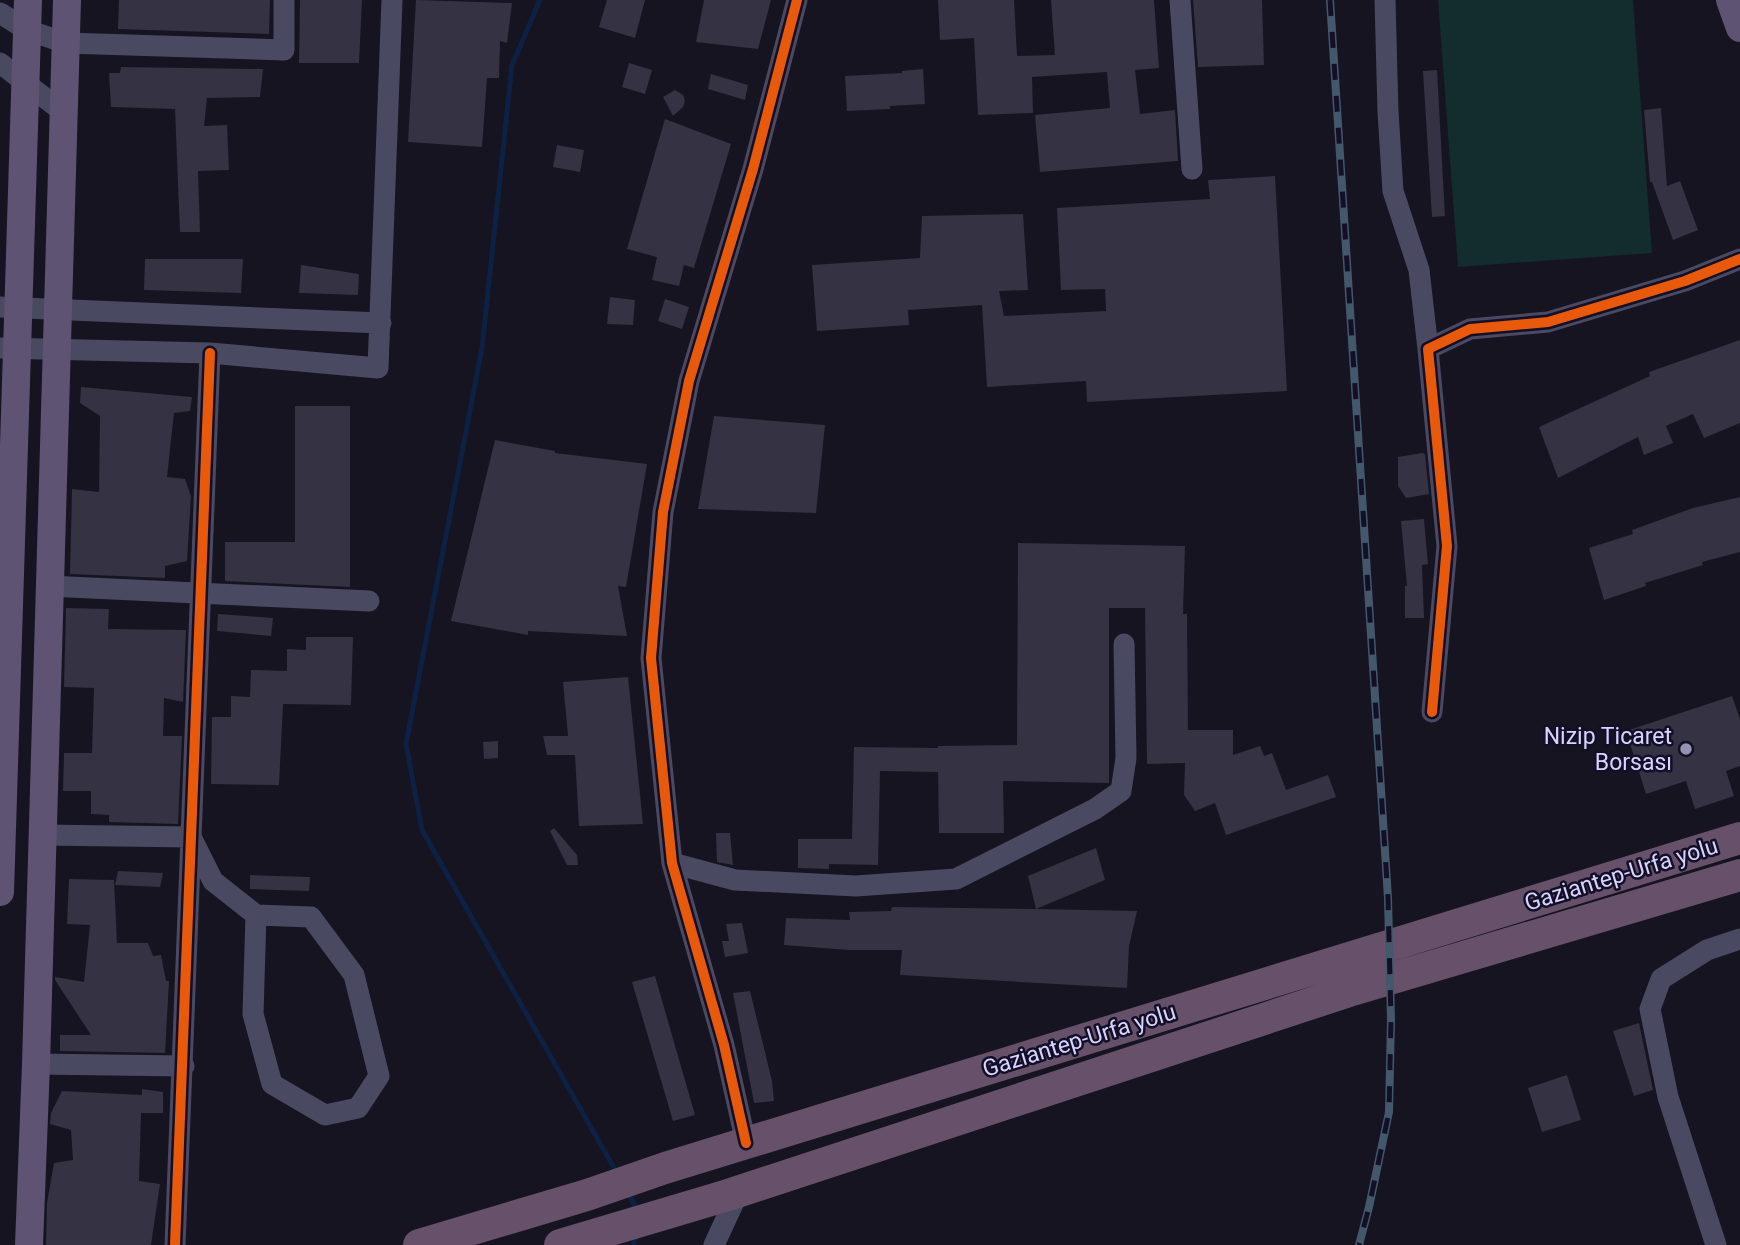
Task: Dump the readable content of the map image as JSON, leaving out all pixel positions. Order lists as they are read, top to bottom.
{
  "streets": {
    "highway": ["Gaziantep-Urfa yolu"]
  },
  "places": ["Nizip Ticaret Borsası"]
}
